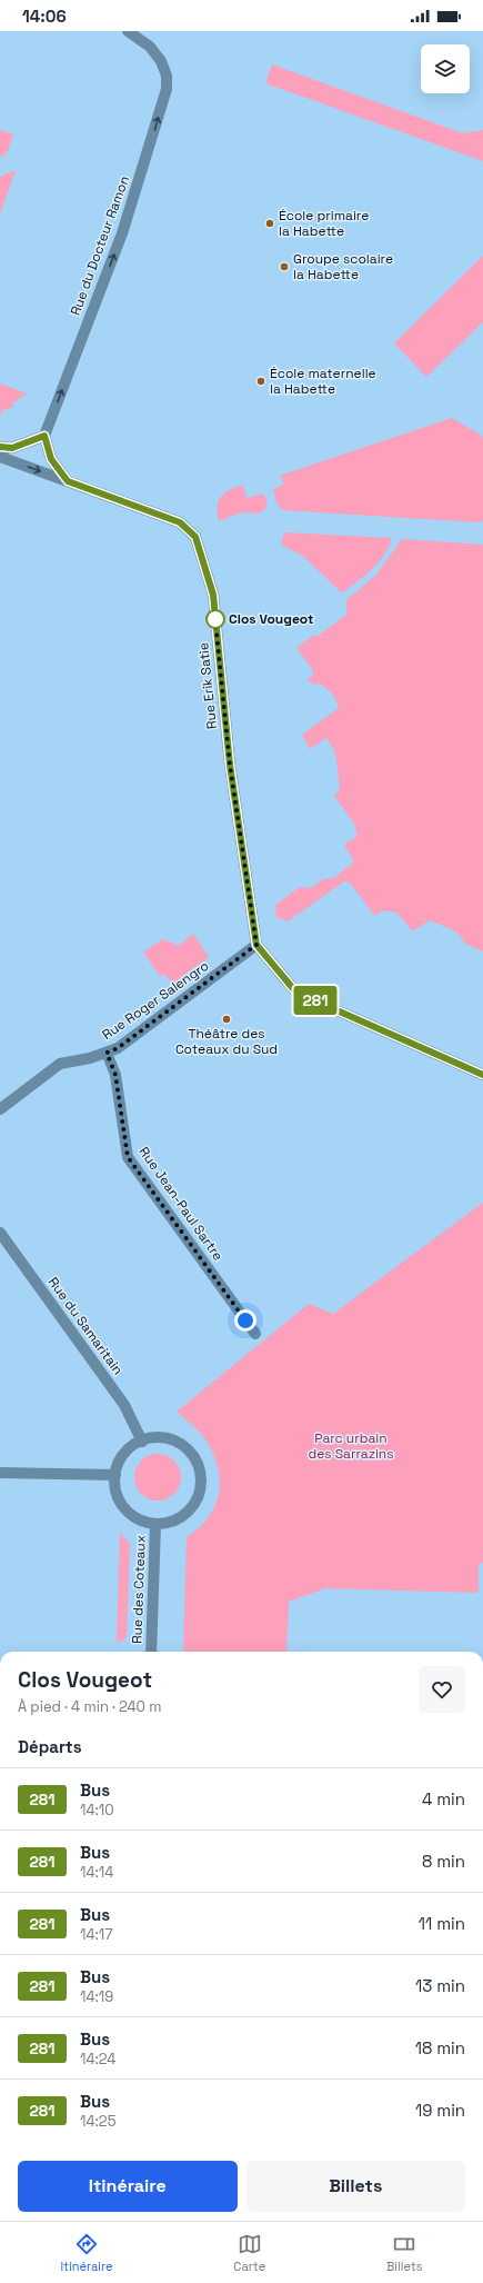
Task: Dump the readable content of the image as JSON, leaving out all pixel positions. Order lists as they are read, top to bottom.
{
  "streets": {
    "street": [
      "Rue du Docteur Ramon",
      "Rue Erik Satie",
      "Rue Roger Salengro",
      "Rue Jean-Paul Sartre",
      "Rue du Samaritain",
      "Rue des Coteaux"
    ]
  },
  "crossings": [
    ["Rue Erik Satie", "Rue Roger Salengro"],
    ["Rue Roger Salengro", "Rue Jean-Paul Sartre"],
    ["Rue du Samaritain", "Rue des Coteaux"]
  ],
  "one_way": ["Rue du Docteur Ramon"],
  "parks": ["Parc urbain des Sarrazins"],
  "places": [
    "École primaire la Habette",
    "Groupe scolaire la Habette",
    "École maternelle la Habette",
    "Clos Vougeot",
    "Théâtre des Coteaux du Sud"
  ],
  "lines": ["bus line 281"],
  "page": {
    "status": "14:06",
    "on_map": "281",
    "heading": [
      ["Clos Vougeot", "À pied · 4 min · 240 m"],
      "Départs"
    ],
    "list": [
      {
        "mark": "281",
        "name": "Bus",
        "note": "14:10",
        "value": "4 min"
      },
      {
        "mark": "281",
        "name": "Bus",
        "note": "14:14",
        "value": "8 min"
      },
      {
        "mark": "281",
        "name": "Bus",
        "note": "14:17",
        "value": "11 min"
      },
      {
        "mark": "281",
        "name": "Bus",
        "note": "14:19",
        "value": "13 min"
      },
      {
        "mark": "281",
        "name": "Bus",
        "note": "14:24",
        "value": "18 min"
      },
      {
        "mark": "281",
        "name": "Bus",
        "note": "14:25",
        "value": "19 min"
      }
    ],
    "buttons": ["Itinéraire", "Billets"],
    "tabs": ["Itinéraire", "Carte", "Billets"]
  }
}
